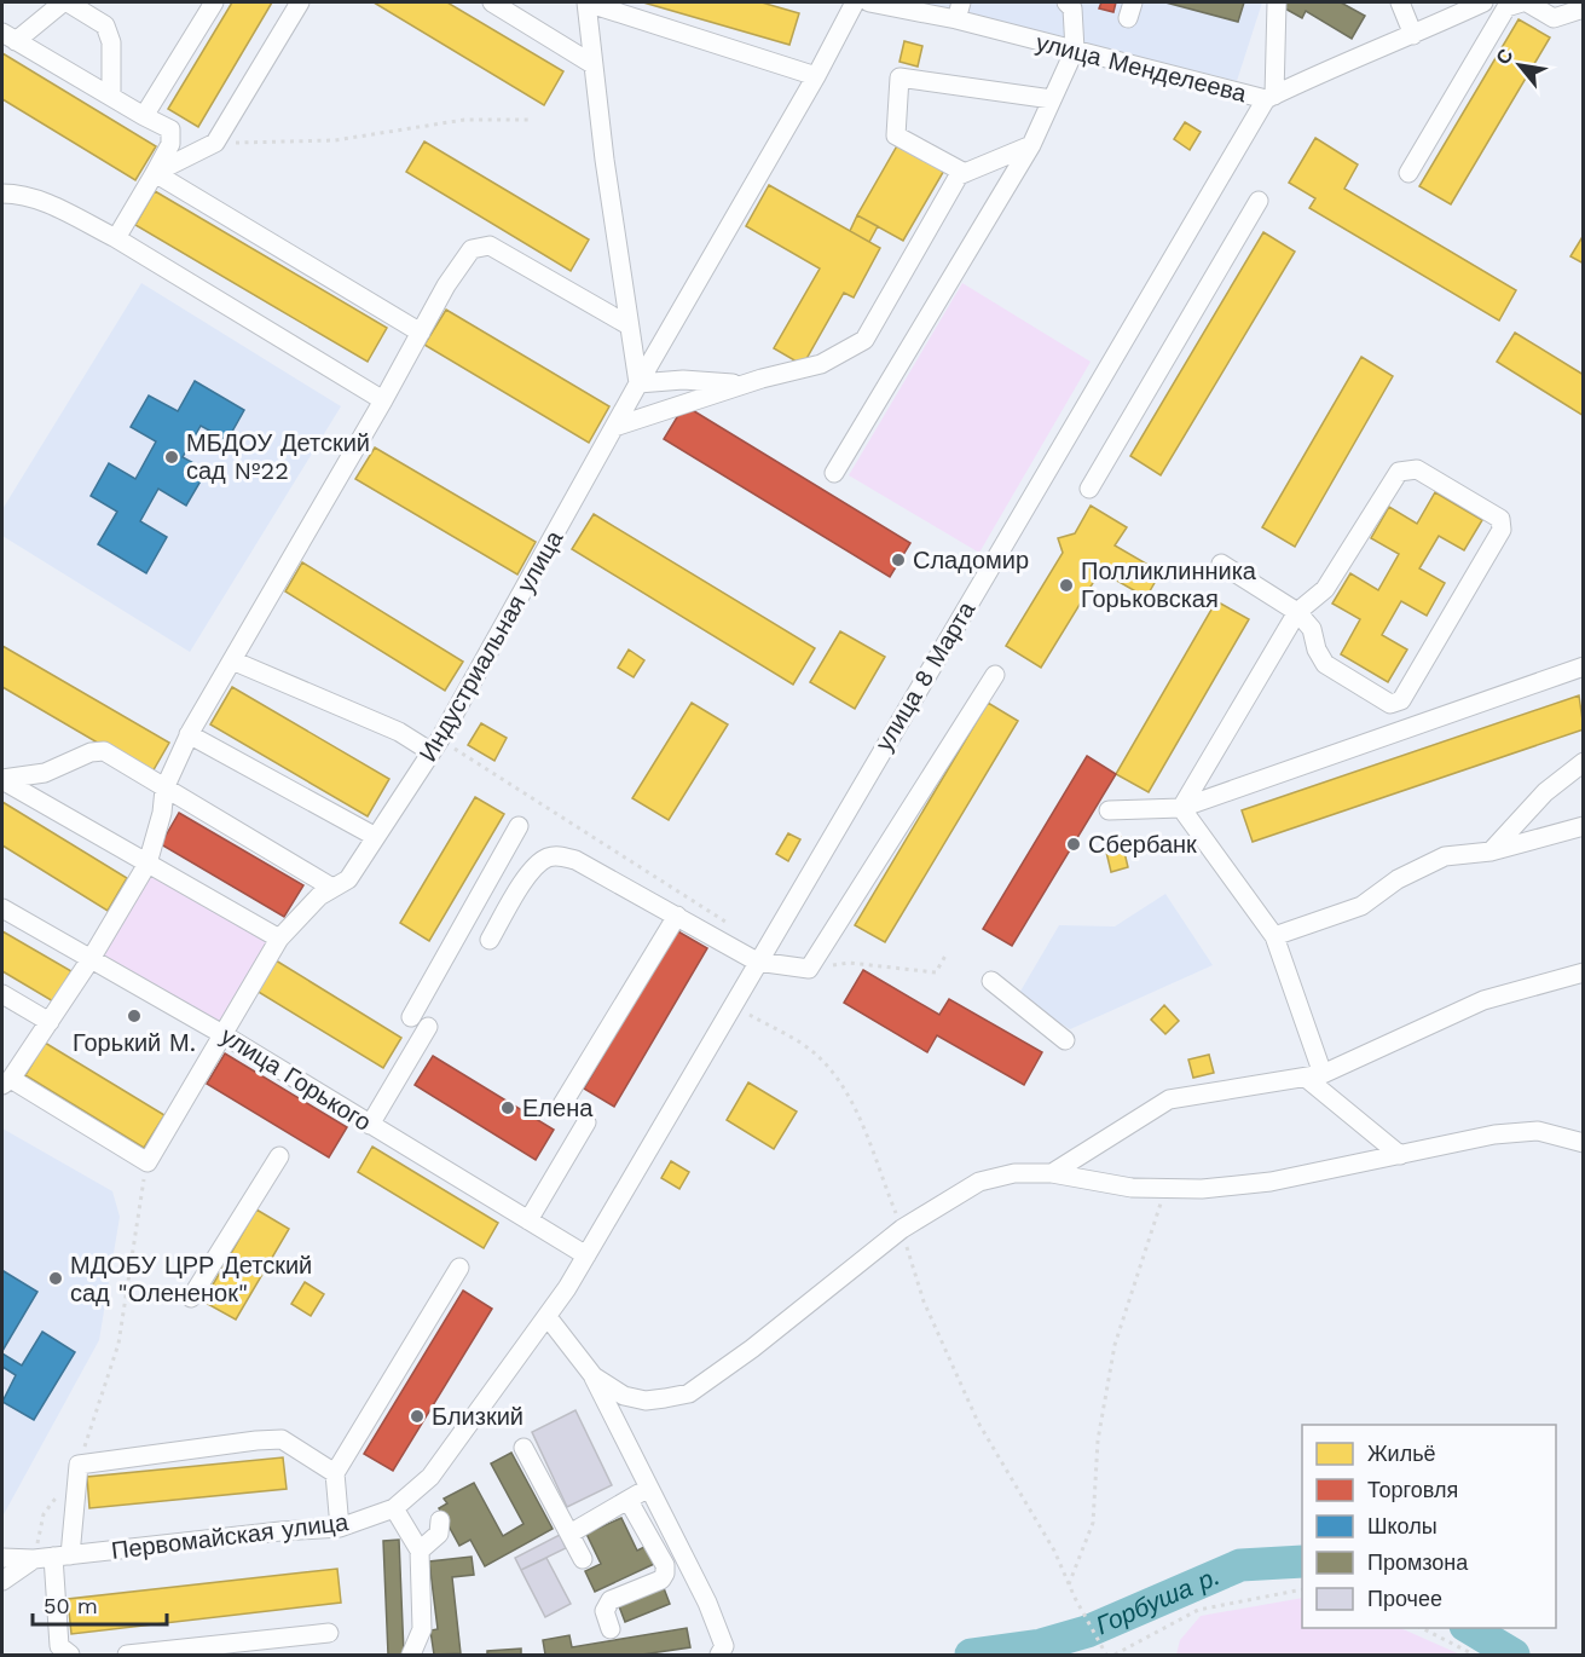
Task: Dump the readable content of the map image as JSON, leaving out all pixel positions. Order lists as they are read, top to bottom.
{
  "streets": {
    "street": [
      "улица Менделеева",
      "Индустриальная улица",
      "улица 8 Марта",
      "улица Горького",
      "Первомайская улица"
    ]
  },
  "crossings": [
    ["улица Менделеева", "улица 8 Марта"],
    ["Индустриальная улица", "улица Горького"],
    ["улица 8 Марта", "улица Горького"],
    ["улица 8 Марта", "Первомайская улица"]
  ],
  "water": ["Горбуша р."],
  "places": [
    "МБДОУ Детский сад №22",
    "Сладомир",
    "Полликлинника Горьковская",
    "Сбербанк",
    "Горький М.",
    "Елена",
    "МДОБУ ЦРР Детский сад \"Олененок\"",
    "Близкий"
  ],
  "legend": [
    "Жильё",
    "Торговля",
    "Школы",
    "Промзона",
    "Прочее"
  ],
  "scale_bar": "50 m",
  "north": "top left"
}
